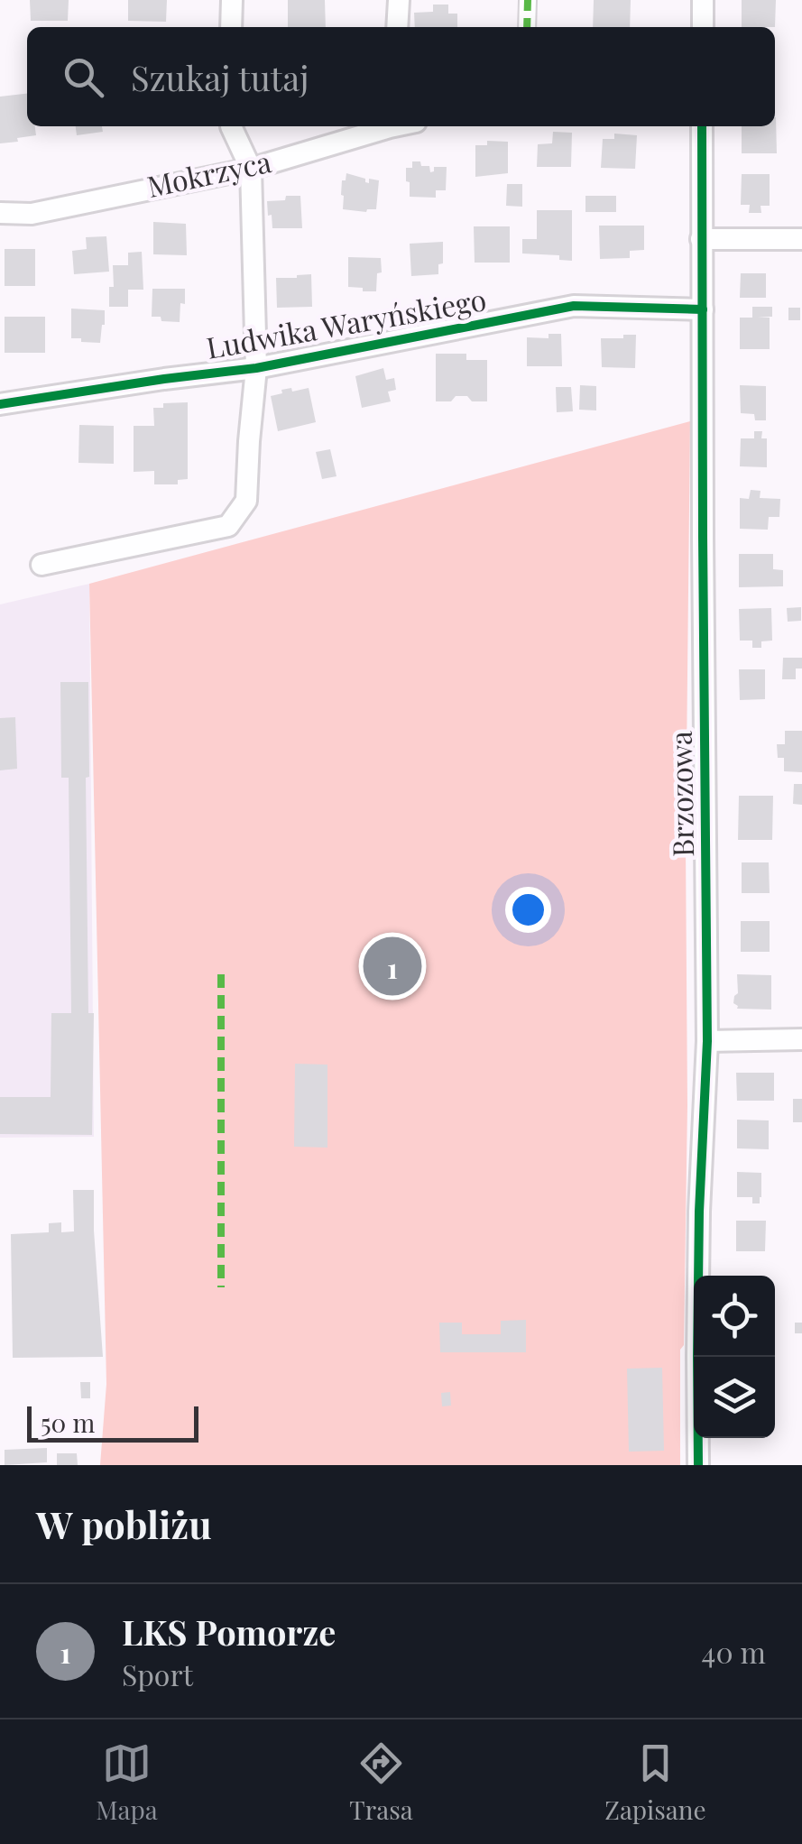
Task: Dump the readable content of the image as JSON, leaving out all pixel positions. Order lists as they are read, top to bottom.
{
  "streets": {
    "street": ["Mokrzyca", "Ludwika Waryńskiego", "Brzozowa"]
  },
  "crossings": [
    ["Ludwika Waryńskiego", "Brzozowa"]
  ],
  "scale_bar": "50 m",
  "page": {
    "search": "Szukaj tutaj",
    "pins": "1",
    "scale": "50 m",
    "heading": "W pobliżu",
    "list": [
      {
        "mark": "1",
        "name": "LKS Pomorze",
        "note": "Sport",
        "value": "40 m"
      }
    ],
    "nav": ["Mapa", "Trasa", "Zapisane"]
  }
}
